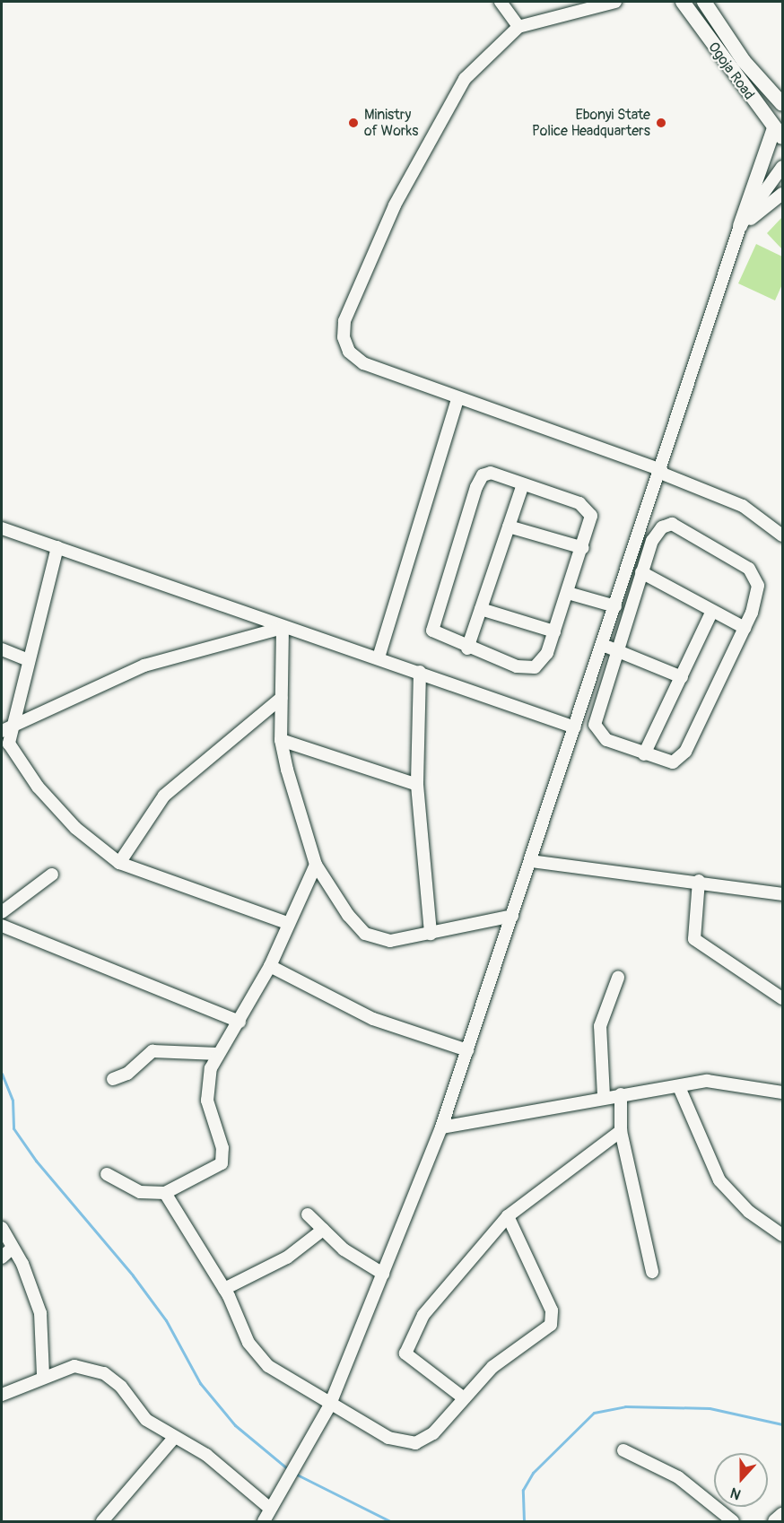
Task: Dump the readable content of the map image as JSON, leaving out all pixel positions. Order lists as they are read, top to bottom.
{
  "streets": {
    "main road": ["Ogoja Road"]
  },
  "places": ["Ministry of Works", "Ebonyi State Police Headquarters"],
  "north": "bottom"
}
